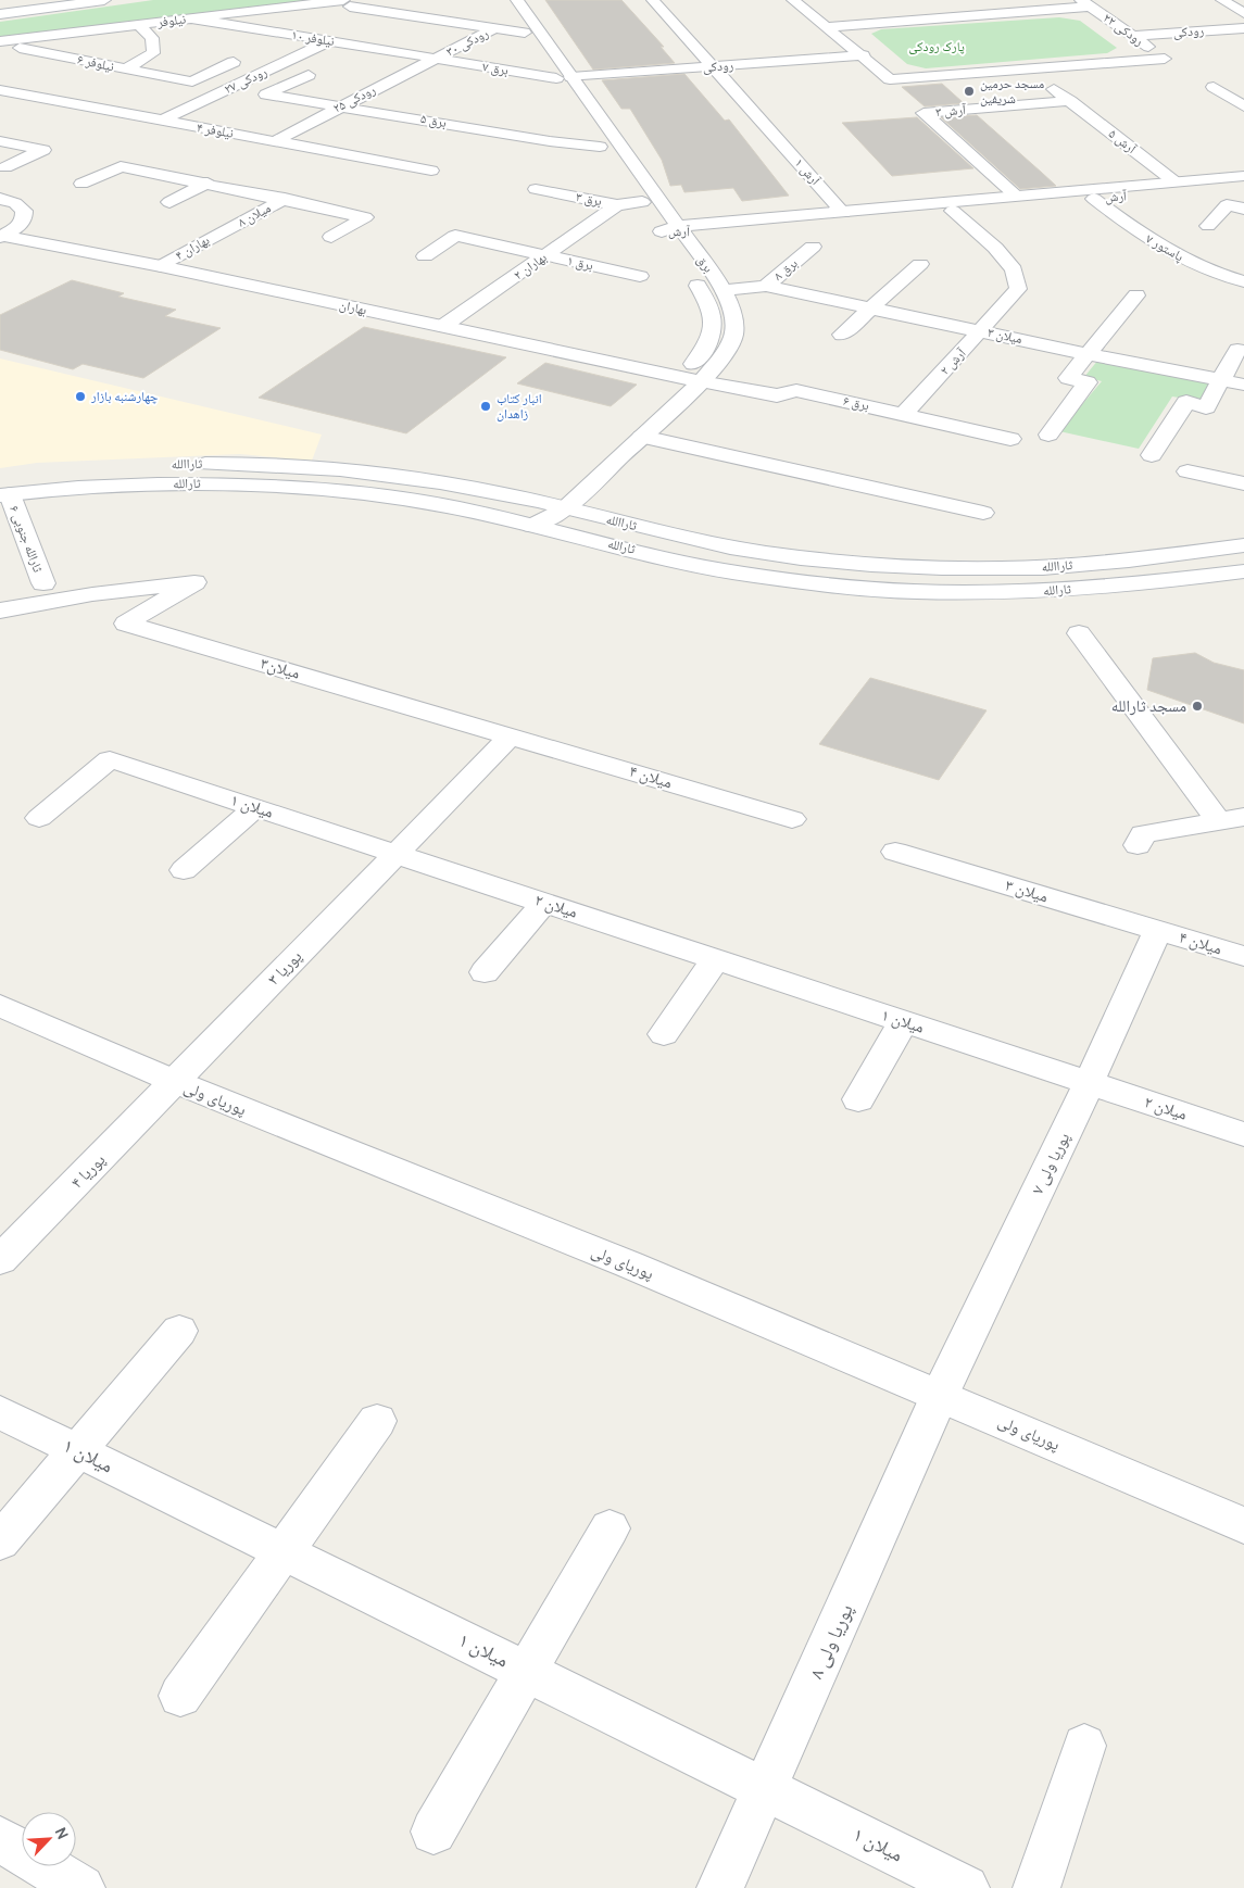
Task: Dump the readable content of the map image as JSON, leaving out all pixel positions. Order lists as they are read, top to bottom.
{
  "streets": {
    "street": [
      "نیلوفر",
      "رودکی ۲۲",
      "رودکی",
      "نیلوفر ۱۰",
      "رودکی ۳۰",
      "نیلوفر ۶",
      "برق ۷",
      "رودکی ۲۷",
      "رودکی ۲۵",
      "آرش ۳",
      "برق ۵",
      "نیلوفر ۴",
      "آرش ۵",
      "آرش ۱",
      "آرش",
      "برق ۳",
      "میلان ۸",
      "بهاران ۴",
      "پاستور ۷",
      "برق ۱",
      "برق",
      "بهاران ۲",
      "برق ۸",
      "بهاران",
      "میلان ۳",
      "آرش ۲",
      "برق ۶",
      "ثاراالله",
      "ثارالله",
      "ثارالله جنوبی ۶",
      "میلان۳",
      "میلان ۴",
      "میلان ۱",
      "میلان ۲",
      "پوریا ۳",
      "پوریای ولی",
      "پوریا ولی ۷",
      "پوریا ۴",
      "پوریا ولی ۸"
    ]
  },
  "crossings": [
    ["نیلوفر", "نیلوفر ۱۰"],
    ["نیلوفر", "رودکی ۳۰"],
    ["نیلوفر", "نیلوفر ۶"],
    ["رودکی ۲۲", "رودکی"],
    ["رودکی ۲۲", "آرش ۵"],
    ["رودکی", "برق ۷"],
    ["رودکی", "آرش ۱"],
    ["رودکی", "برق"],
    ["نیلوفر ۱۰", "رودکی ۳۰"],
    ["نیلوفر ۱۰", "برق ۷"],
    ["نیلوفر ۱۰", "رودکی ۲۷"],
    ["نیلوفر ۱۰", "رودکی ۲۵"],
    ["رودکی ۳۰", "برق ۷"],
    ["رودکی ۳۰", "رودکی ۲۵"],
    ["برق ۷", "رودکی ۲۵"],
    ["برق ۷", "برق"],
    ["رودکی ۲۷", "نیلوفر ۴"],
    ["رودکی ۲۵", "برق ۵"],
    ["رودکی ۲۵", "نیلوفر ۴"],
    ["آرش ۳", "آرش ۵"],
    ["آرش ۳", "آرش"],
    ["برق ۵", "برق"],
    ["آرش ۵", "آرش"],
    ["آرش ۱", "آرش"],
    ["آرش", "پاستور ۷"],
    ["آرش", "برق"],
    ["آرش", "آرش ۲"],
    ["برق ۳", "برق"],
    ["برق ۳", "بهاران ۲"],
    ["میلان ۸", "بهاران ۴"],
    ["بهاران ۴", "بهاران"],
    ["برق ۱", "بهاران ۲"],
    ["برق", "برق ۸"],
    ["برق", "بهاران"],
    ["برق", "برق ۶"],
    ["برق", "ثاراالله"],
    ["برق", "ثارالله"],
    ["بهاران ۲", "بهاران"],
    ["برق ۸", "میلان ۳"],
    ["بهاران", "برق ۶"],
    ["میلان ۳", "آرش ۲"],
    ["میلان ۳", "میلان ۴"],
    ["میلان ۳", "پوریا ولی ۷"],
    ["آرش ۲", "برق ۶"],
    ["ثارالله", "ثارالله جنوبی ۶"],
    ["میلان۳", "میلان ۴"],
    ["میلان۳", "پوریا ۳"],
    ["میلان ۴", "پوریا ۳"],
    ["میلان ۴", "پوریا ولی ۷"],
    ["میلان ۱", "میلان ۲"],
    ["میلان ۱", "پوریا ۳"],
    ["میلان ۱", "پوریا ولی ۷"],
    ["میلان ۱", "پوریا ولی ۸"],
    ["میلان ۲", "پوریا ۳"],
    ["میلان ۲", "پوریا ولی ۷"],
    ["پوریا ۳", "پوریای ولی"],
    ["پوریا ۳", "پوریا ۴"],
    ["پوریای ولی", "پوریا ولی ۷"],
    ["پوریای ولی", "پوریا ۴"],
    ["پوریای ولی", "پوریا ولی ۸"],
    ["پوریا ولی ۷", "پوریا ولی ۸"]
  ],
  "parks": ["پارک رودکی"],
  "places": [
    "مسجد حرمین شریفین",
    "چهارشنبه بازار",
    "انبار کتاب زاهدان",
    "مسجد ثارالله"
  ],
  "north": "top right"
}
